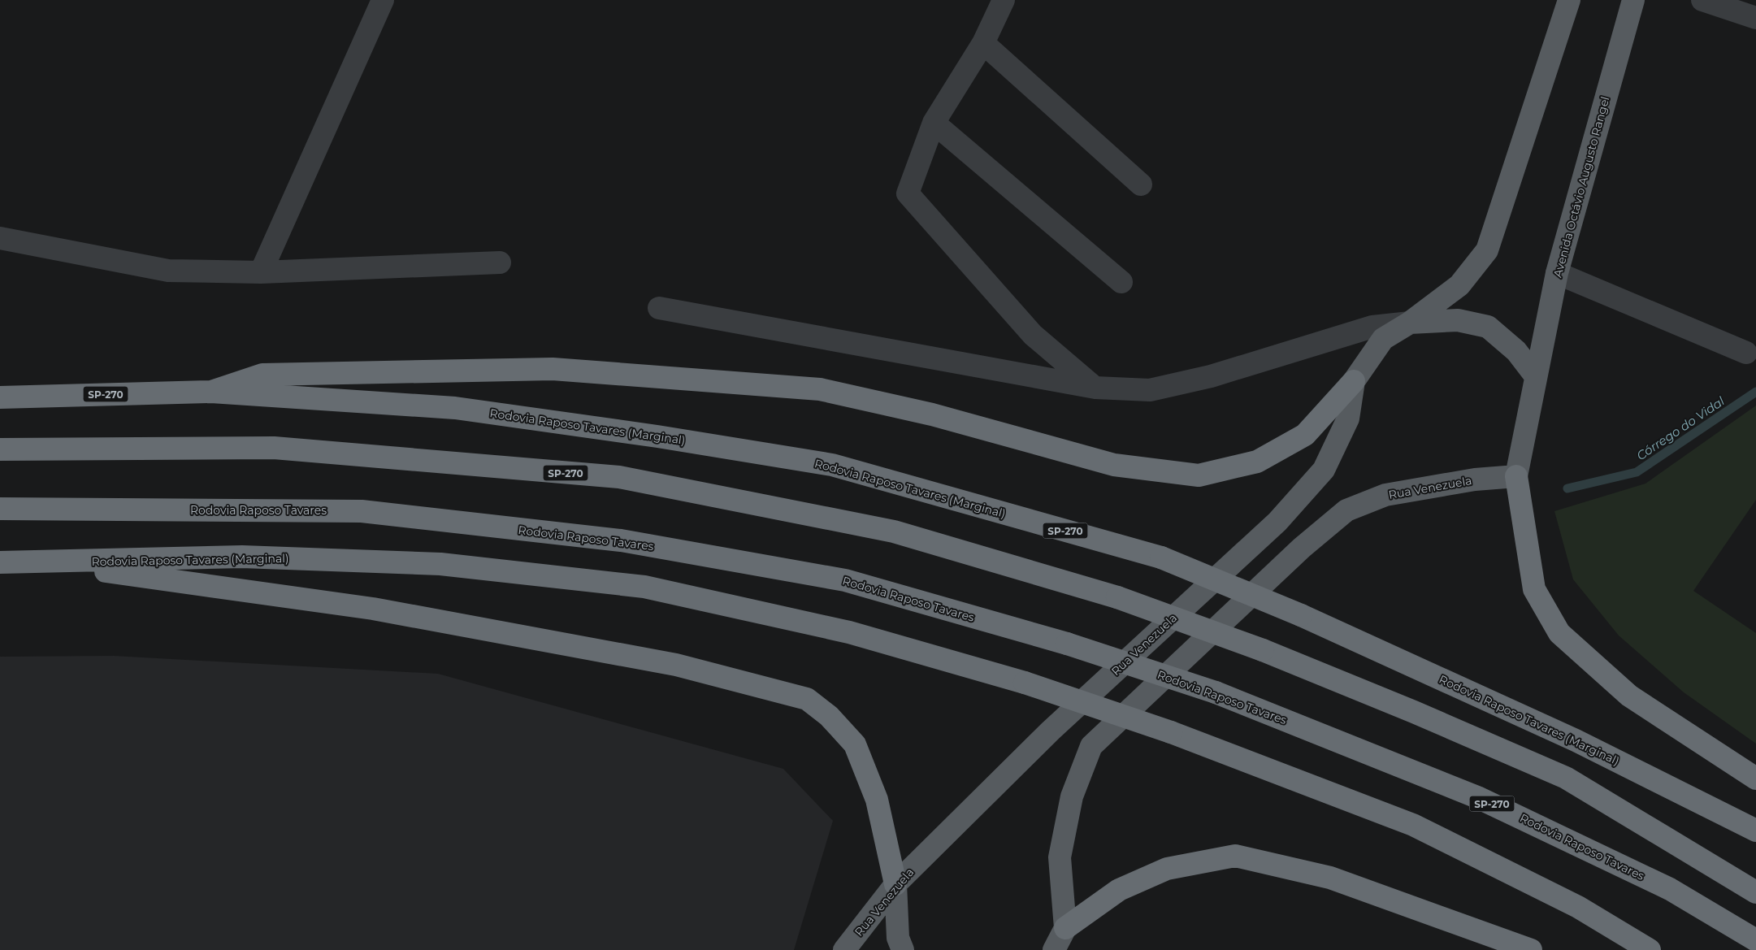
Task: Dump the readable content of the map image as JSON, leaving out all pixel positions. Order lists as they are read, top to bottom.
{
  "streets": {
    "highway": ["SP-270", "Rodovia Raposo Tavares (Marginal)", "Rodovia Raposo Tavares"],
    "main road": ["Avenida Octávio Augusto Rangel", "Rua Venezuela"]
  },
  "crossings": [
    ["Avenida Octávio Augusto Rangel", "Rua Venezuela"]
  ],
  "water": ["Córrego do Vidal"]
}
